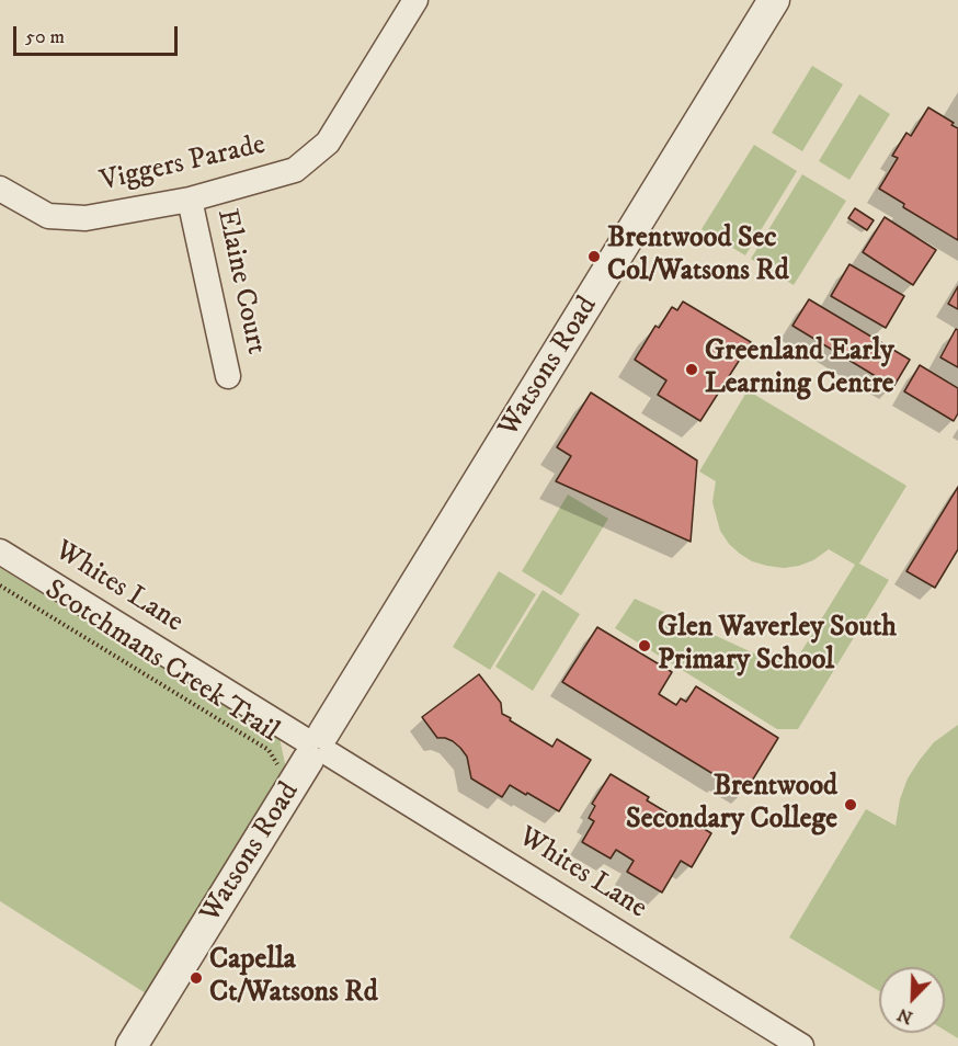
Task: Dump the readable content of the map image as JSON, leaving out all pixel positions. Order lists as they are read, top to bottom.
{
  "streets": {
    "street": [
      "Viggers Parade",
      "Elaine Court",
      "Watsons Road",
      "Whites Lane"
    ],
    "path": ["Scotchmans Creek Trail"]
  },
  "crossings": [
    ["Viggers Parade", "Elaine Court"],
    ["Watsons Road", "Whites Lane"],
    ["Watsons Road", "Scotchmans Creek Trail"],
    ["Whites Lane", "Scotchmans Creek Trail"]
  ],
  "places": [
    "Brentwood Sec Col/Watsons Rd",
    "Greenland Early Learning Centre",
    "Glen Waverley South Primary School",
    "Brentwood Secondary College",
    "Capella Ct/Watsons Rd"
  ],
  "scale_bar": "50 m",
  "north": "bottom left"
}
